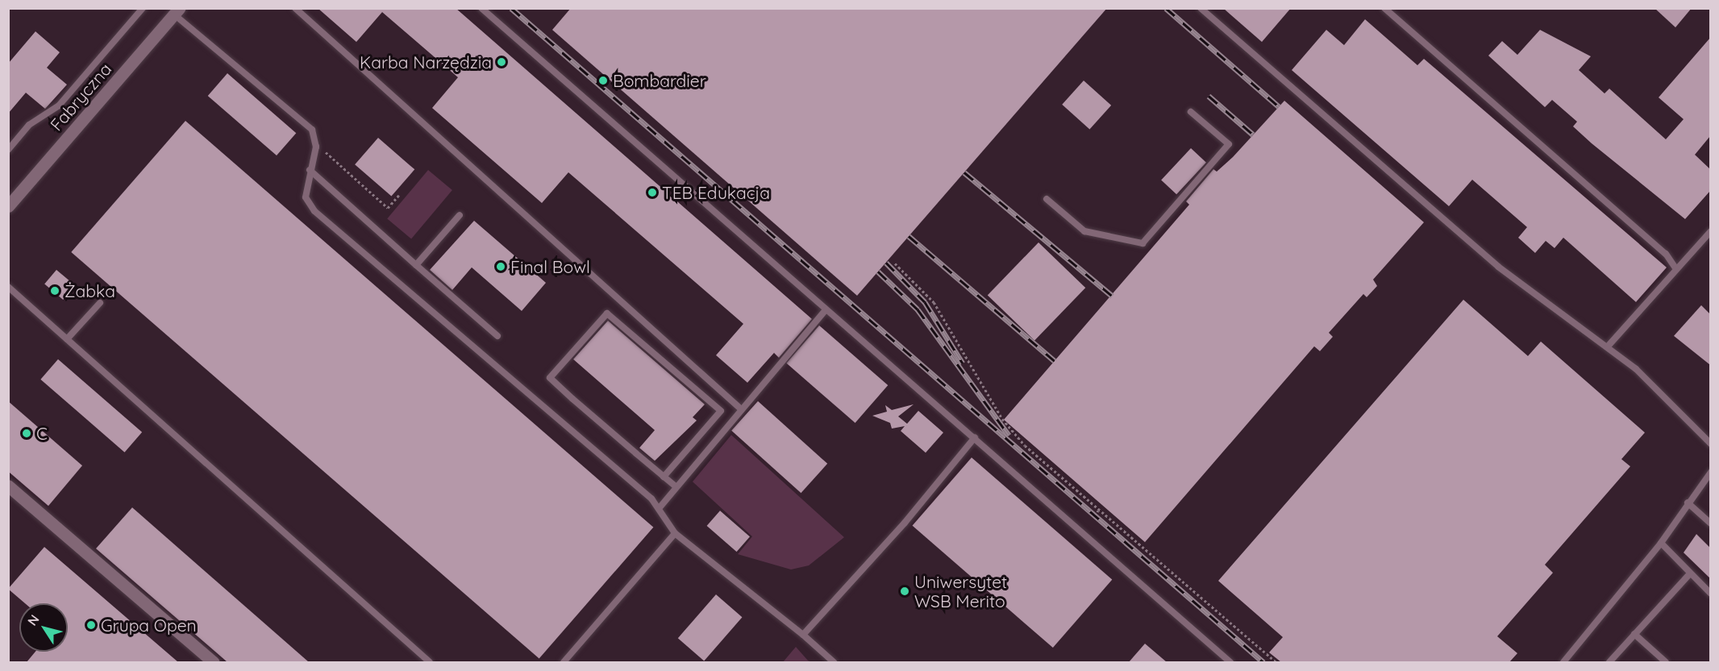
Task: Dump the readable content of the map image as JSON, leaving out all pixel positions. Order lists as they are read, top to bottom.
{
  "streets": {
    "street": ["Fabryczna"]
  },
  "places": [
    "Karba Narzędzia",
    "Bombardier",
    "TEB Edukacja",
    "Final Bowl",
    "Żabka",
    "C",
    "Uniwersytet WSB Merito",
    "Grupa Open"
  ],
  "north": "top left"
}
